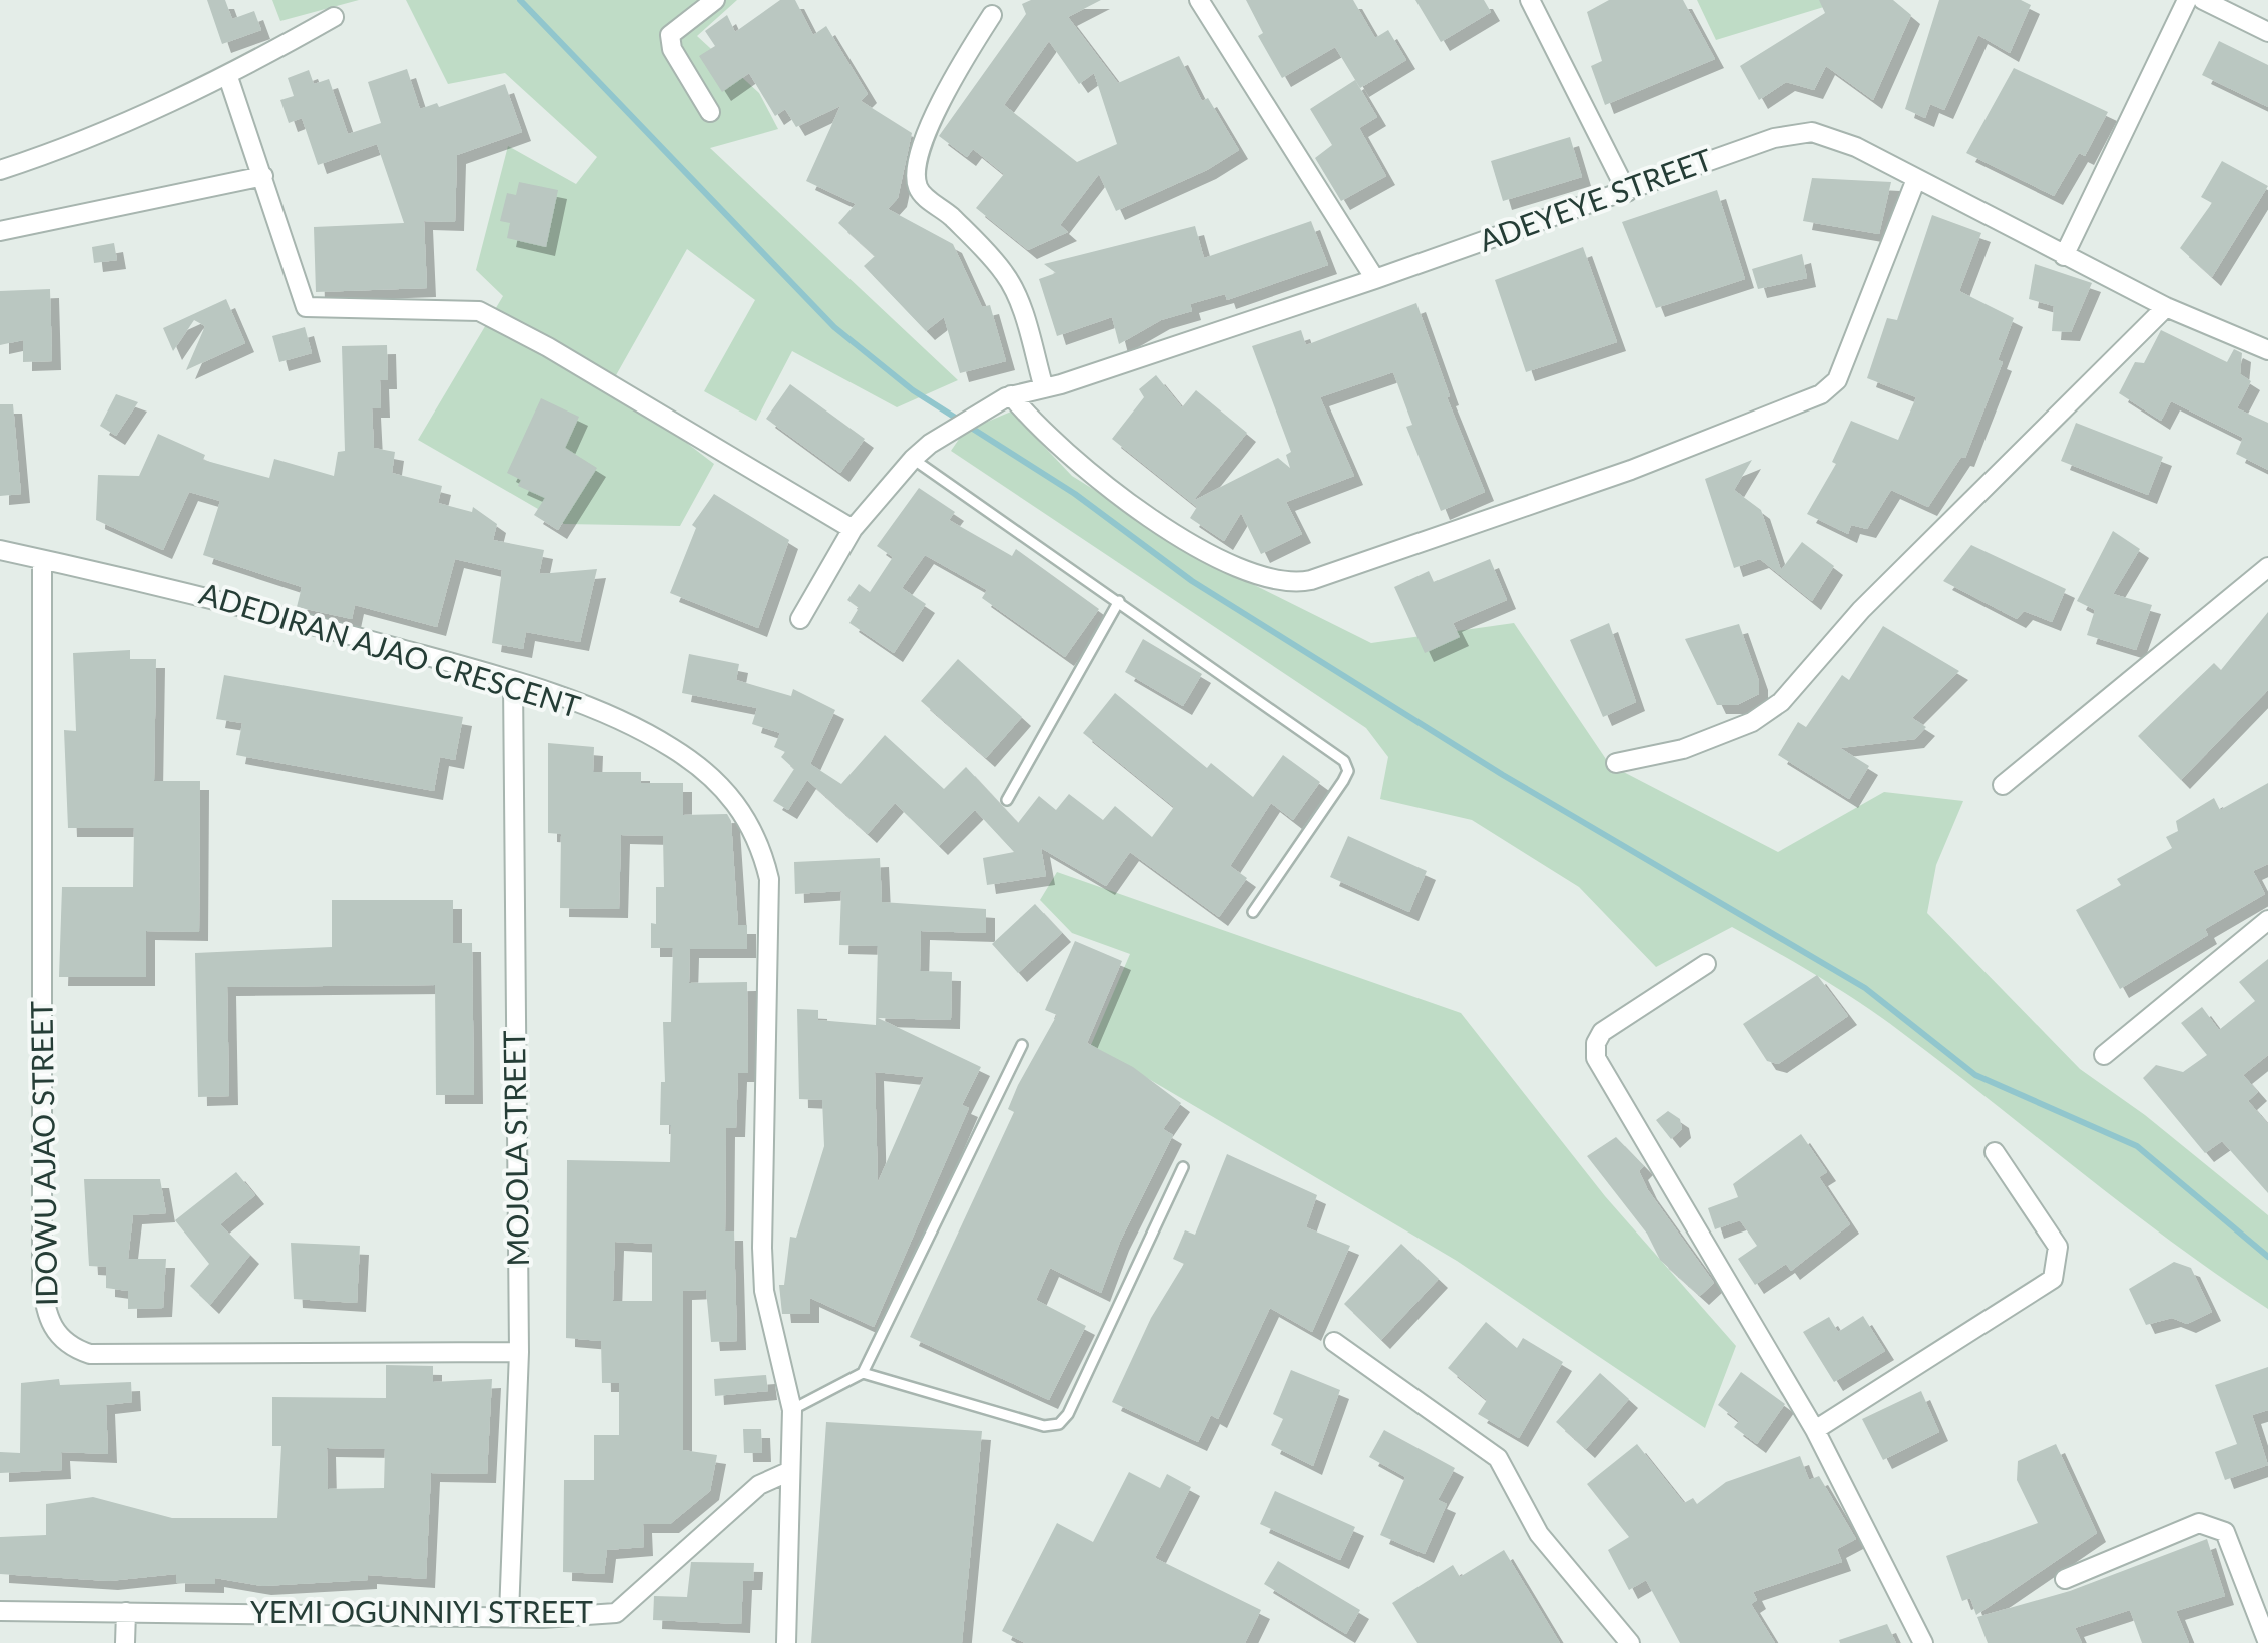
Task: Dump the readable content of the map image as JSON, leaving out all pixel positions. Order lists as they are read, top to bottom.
{
  "streets": {
    "street": [
      "ADEYEYE STREET",
      "ADEDIRAN AJAO CRESCENT",
      "MOJOLA STREET",
      "IDOWU AJAO STREET",
      "YEMI OGUNNIYI STREET"
    ]
  },
  "crossings": [
    ["ADEDIRAN AJAO CRESCENT", "MOJOLA STREET"],
    ["ADEDIRAN AJAO CRESCENT", "IDOWU AJAO STREET"],
    ["ADEDIRAN AJAO CRESCENT", "YEMI OGUNNIYI STREET"],
    ["MOJOLA STREET", "IDOWU AJAO STREET"],
    ["MOJOLA STREET", "YEMI OGUNNIYI STREET"]
  ]
}
